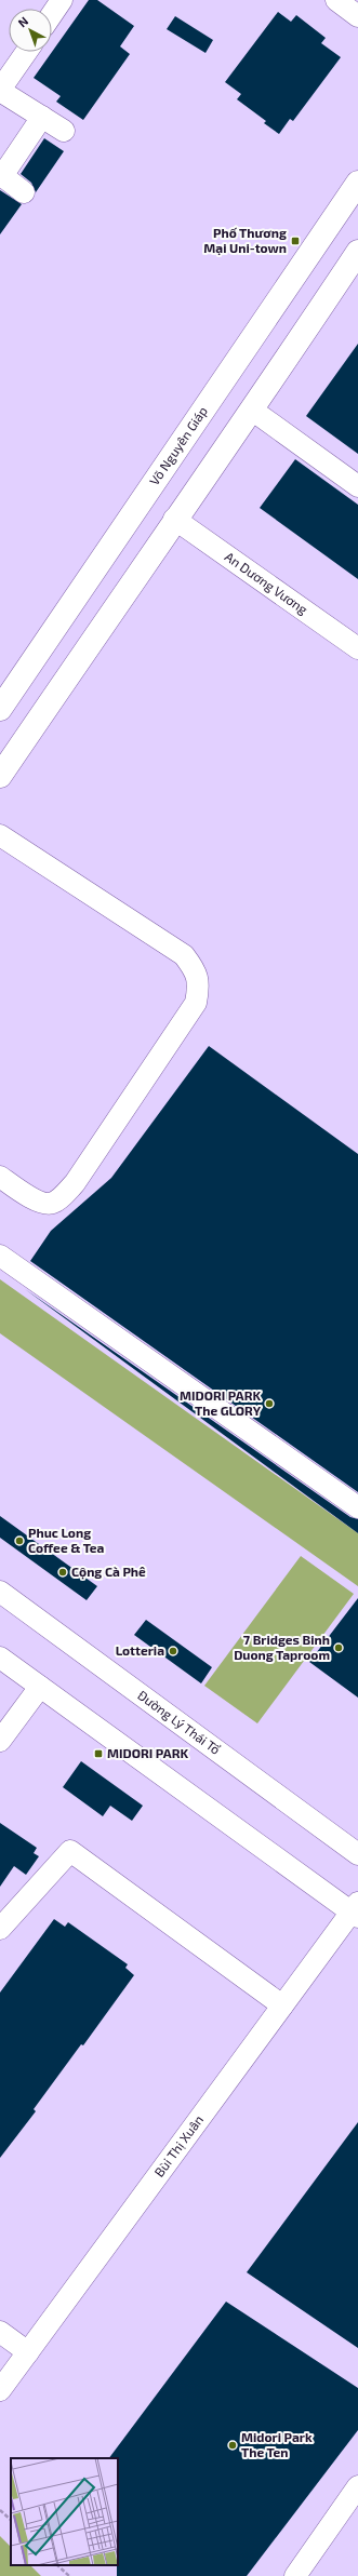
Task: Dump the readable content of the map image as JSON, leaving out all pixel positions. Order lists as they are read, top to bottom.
{
  "streets": {
    "main road": ["Võ Nguyên Giáp"],
    "street": ["An Dương Vương", "Đường Lý Thái Tổ", "Bùi Thị Xuân"]
  },
  "places": {
    "transit": ["Phố Thương Mại Uni-town", "MIDORI PARK"],
    "other": [
      "MIDORI PARK The GLORY",
      "Phuc Long Coffee & Tea",
      "Cộng Cà Phê",
      "7 Bridges Binh Duong Taproom",
      "Lotteria",
      "Midori Park The Ten"
    ]
  },
  "north": "top left"
}
